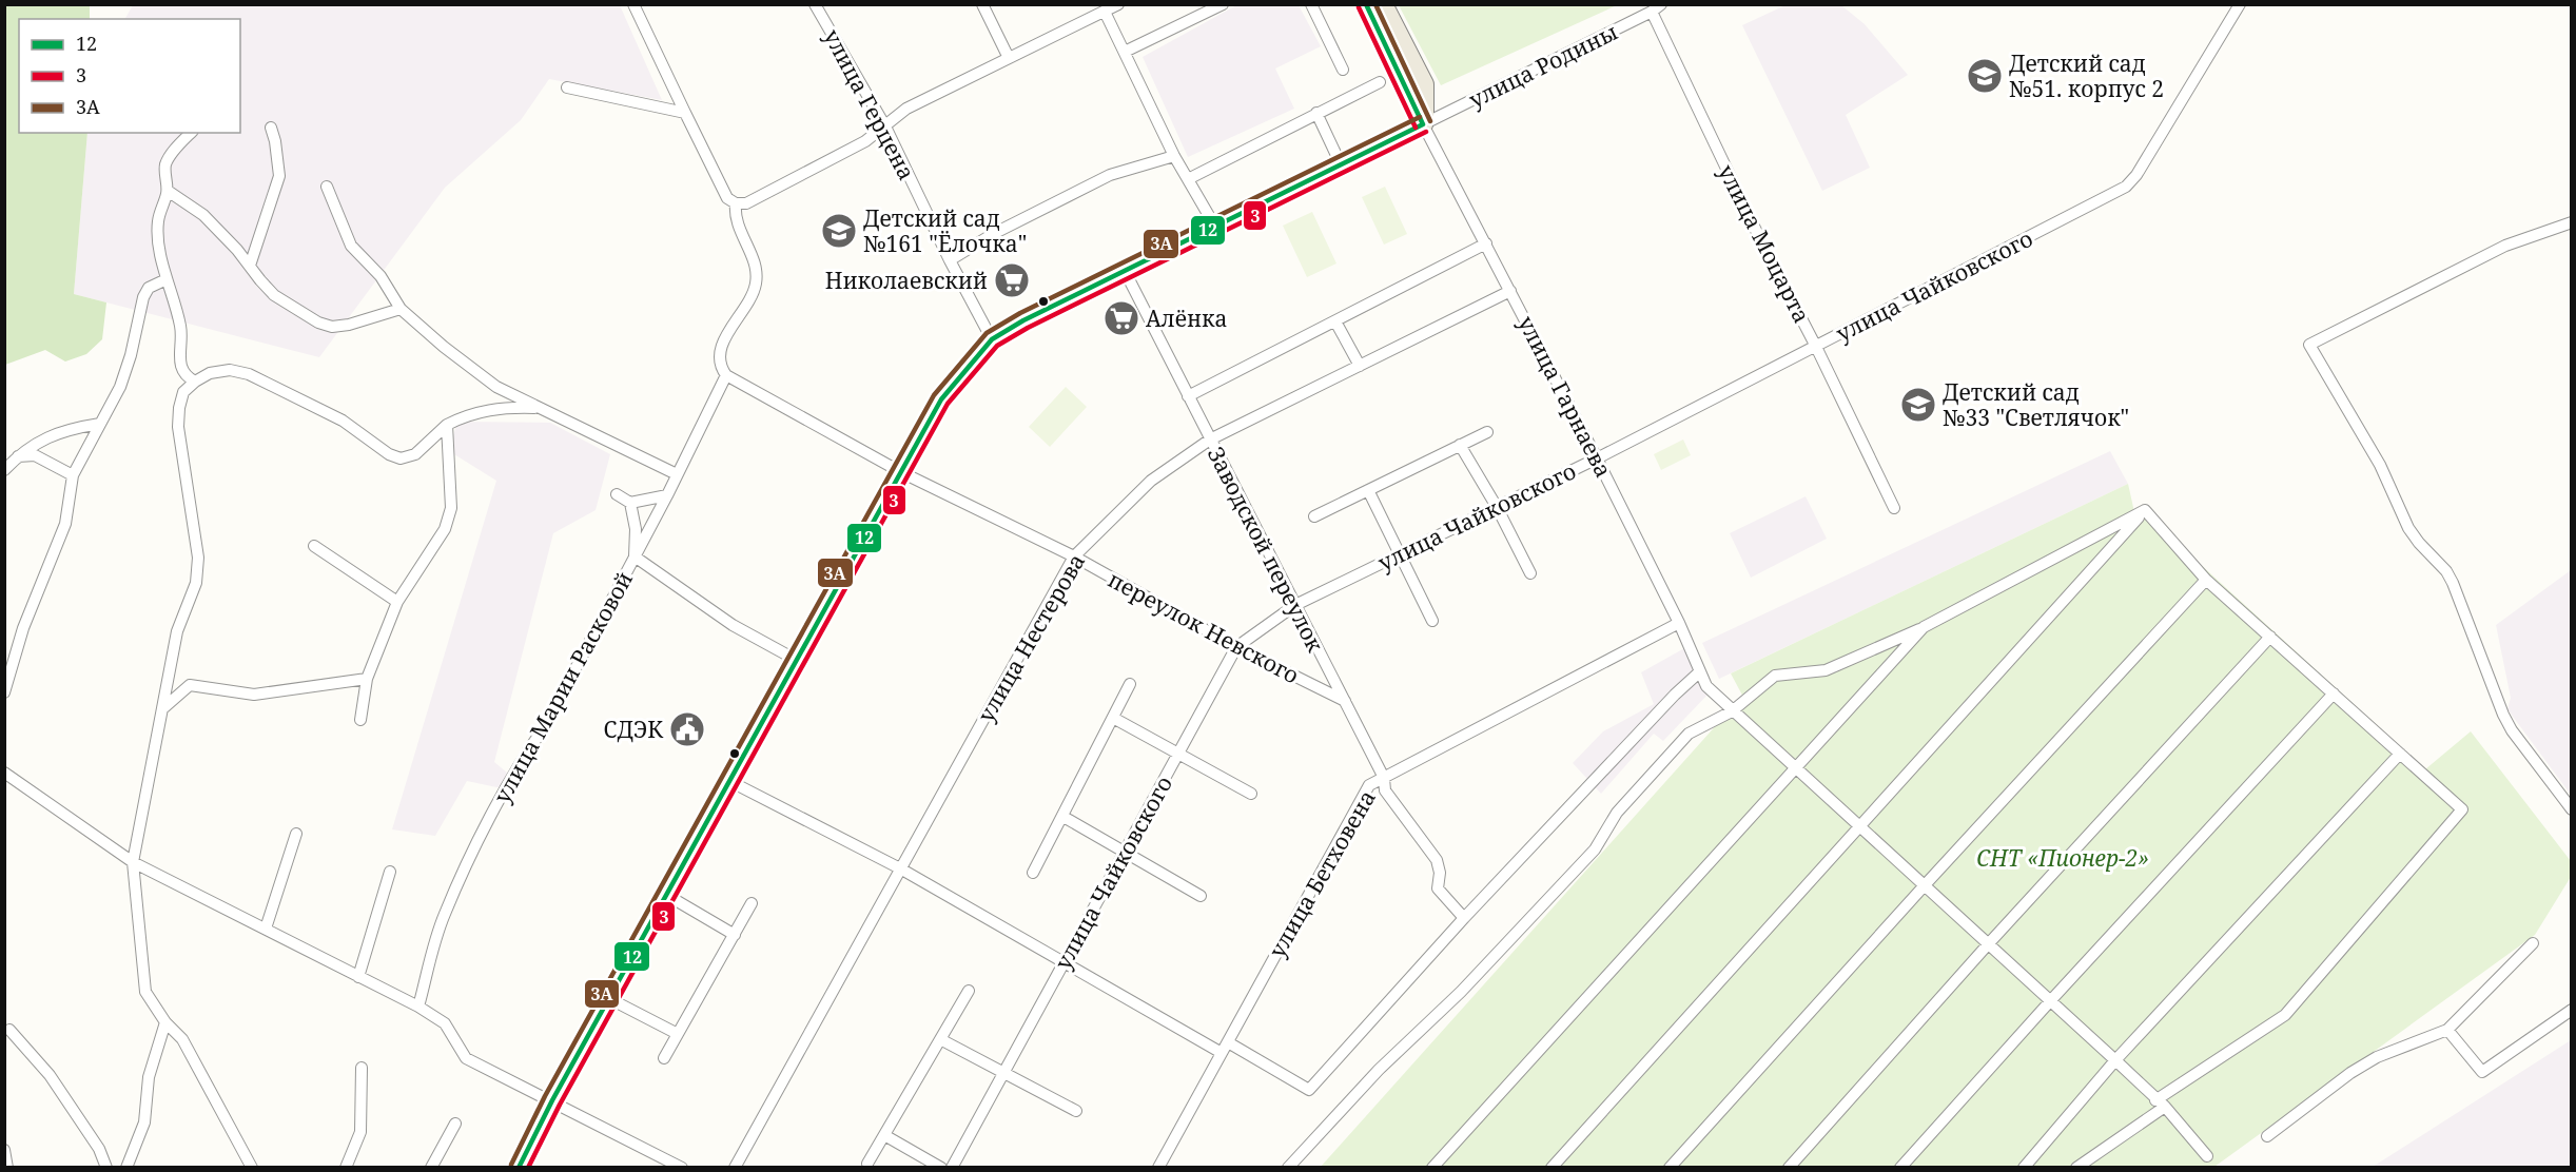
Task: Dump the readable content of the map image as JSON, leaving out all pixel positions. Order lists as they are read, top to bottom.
{
  "streets": {
    "main road": ["улица Гарнаева"],
    "street": [
      "улица Родины",
      "улица Герцена",
      "улица Моцарта",
      "улица Чайковского",
      "Заводской переулок",
      "переулок Невского",
      "улица Нестерова",
      "улица Марии Расковой",
      "улица Бетховена"
    ]
  },
  "crossings": [
    ["улица Родины", "улица Моцарта"],
    ["улица Родины", "улица Гарнаева"],
    ["улица Моцарта", "улица Чайковского"],
    ["улица Чайковского", "улица Гарнаева"],
    ["улица Чайковского", "Заводской переулок"],
    ["улица Чайковского", "переулок Невского"],
    ["улица Гарнаева", "улица Нестерова"],
    ["улица Гарнаева", "улица Бетховена"],
    ["Заводской переулок", "переулок Невского"],
    ["Заводской переулок", "улица Нестерова"],
    ["Заводской переулок", "улица Бетховена"],
    ["переулок Невского", "улица Нестерова"],
    ["переулок Невского", "улица Марии Расковой"]
  ],
  "parks": ["СНТ «Пионер-2»"],
  "places": {
    "school or university": ["Детский сад №51. корпус 2", "Детский сад №161 \"Ёлочка\"", "Детский сад №33 \"Светлячок\""],
    "supermarket": ["Николаевский", "Алёнка"],
    "public building": ["СДЭК"]
  },
  "lines": ["transit line 12", "transit line 3А", "transit line 3"],
  "legend": ["12", "3", "3А"]
}
